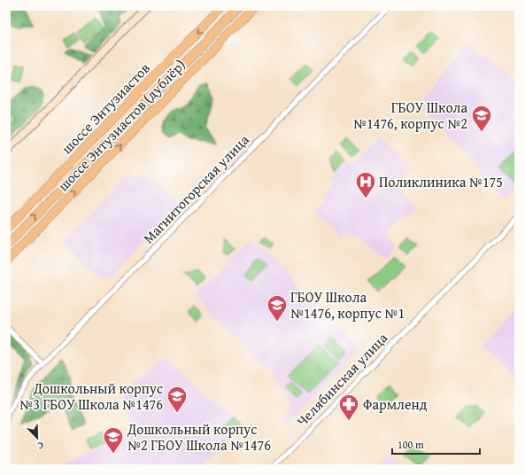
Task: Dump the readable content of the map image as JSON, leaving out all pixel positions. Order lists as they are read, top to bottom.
{
  "streets": {
    "main road": ["шоссе Энтузиастов", "шоссе Энтузиастов (дублёр)"],
    "street": ["Магнитогорская улица", "Челябинская улица"]
  },
  "one_way": ["шоссе Энтузиастов (дублёр)"],
  "places": {
    "school or university": [
      "ГБОУ Школа №1476, корпус №2",
      "ГБОУ Школа №1476, корпус №1",
      "Дошкольный корпус №3 ГБОУ Школа №1476",
      "Дошкольный корпус №2 ГБОУ Школа №1476"
    ],
    "hospital": ["Поликлиника №175"],
    "pharmacy": ["Фармленд"]
  },
  "scale_bar": "100 m",
  "north": "bottom right"
}
